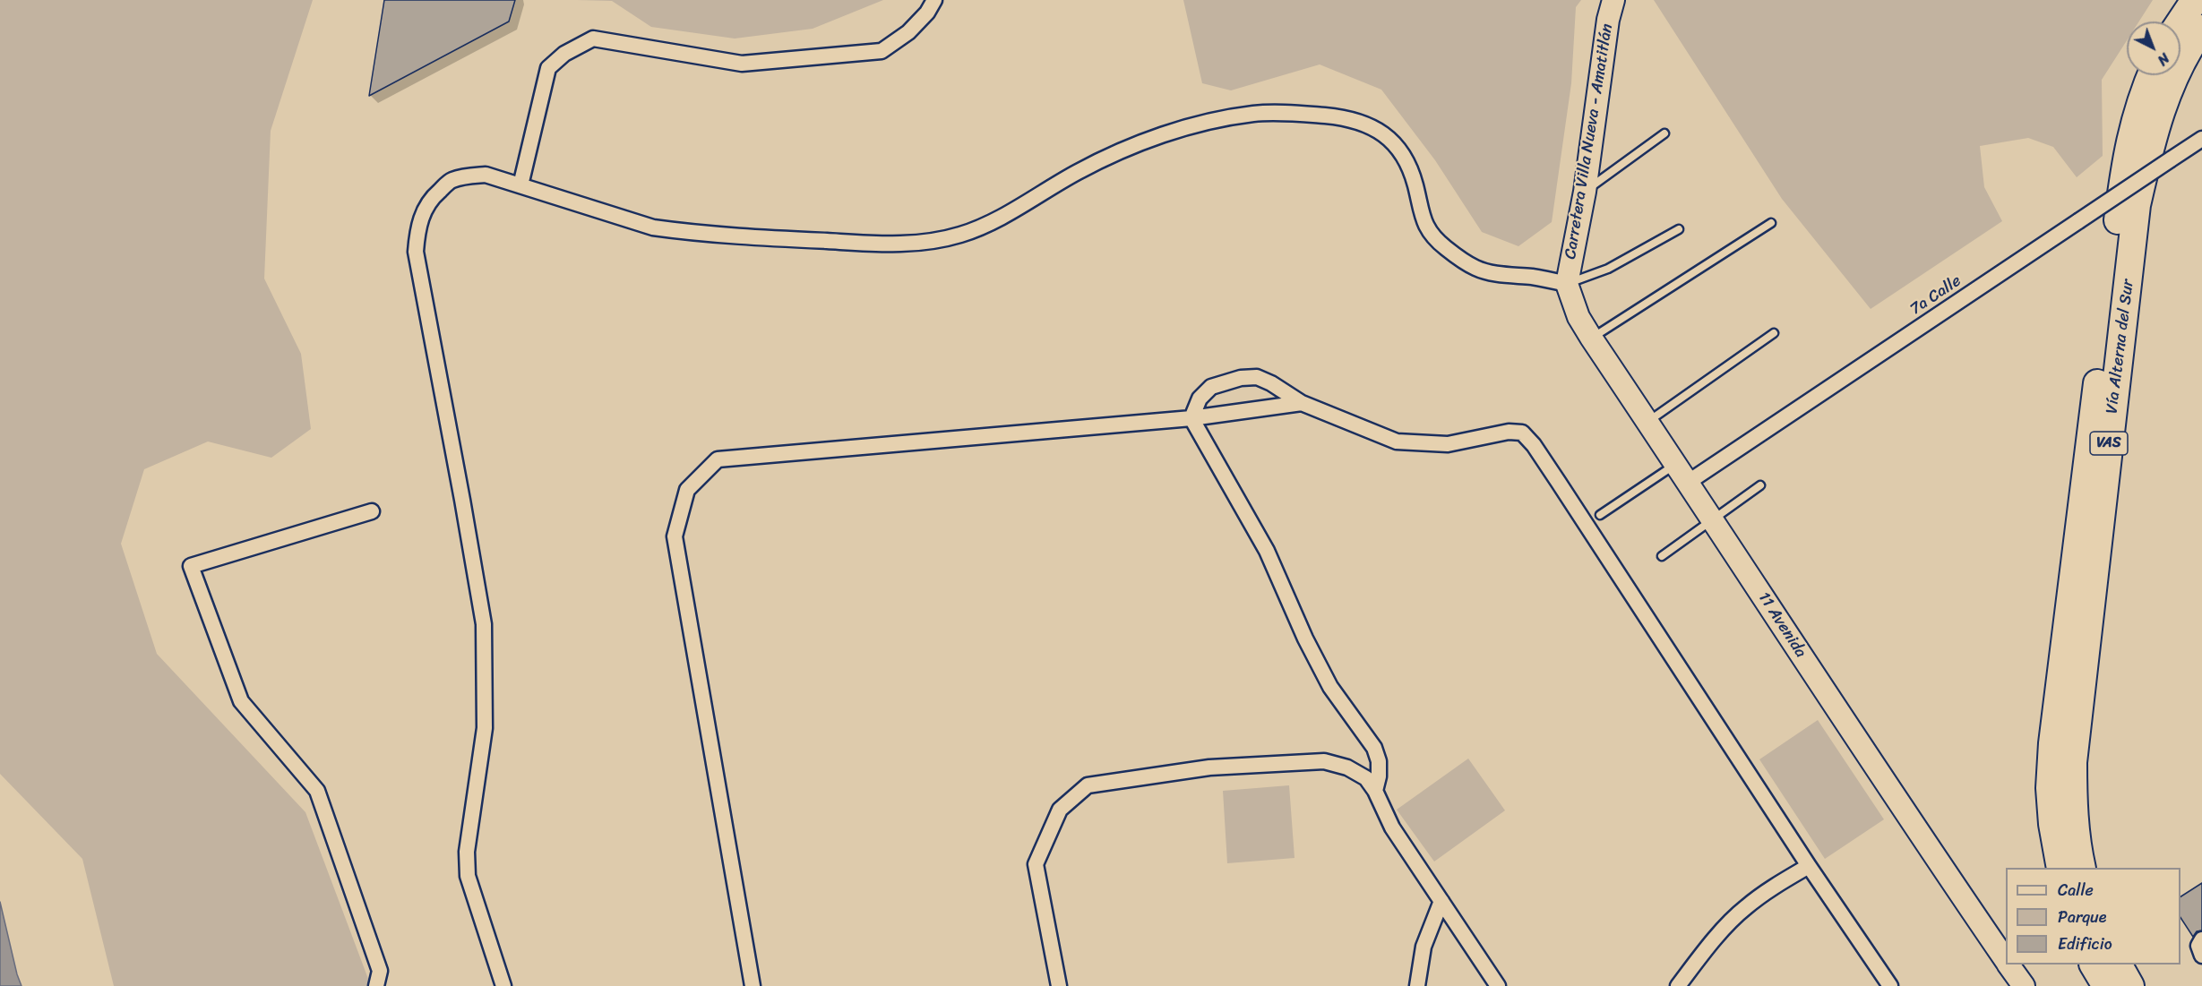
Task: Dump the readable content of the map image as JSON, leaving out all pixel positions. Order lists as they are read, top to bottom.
{
  "streets": {
    "highway": ["Vía Alterna del Sur", "VAS"],
    "street": ["Carretera Villa Nueva - Amatitlán", "7a Calle", "11 Avenida"]
  },
  "crossings": [
    ["Carretera Villa Nueva - Amatitlán", "11 Avenida"],
    ["7a Calle", "11 Avenida"]
  ],
  "legend": ["Calle", "Parque", "Edificio"],
  "north": "bottom right"
}
